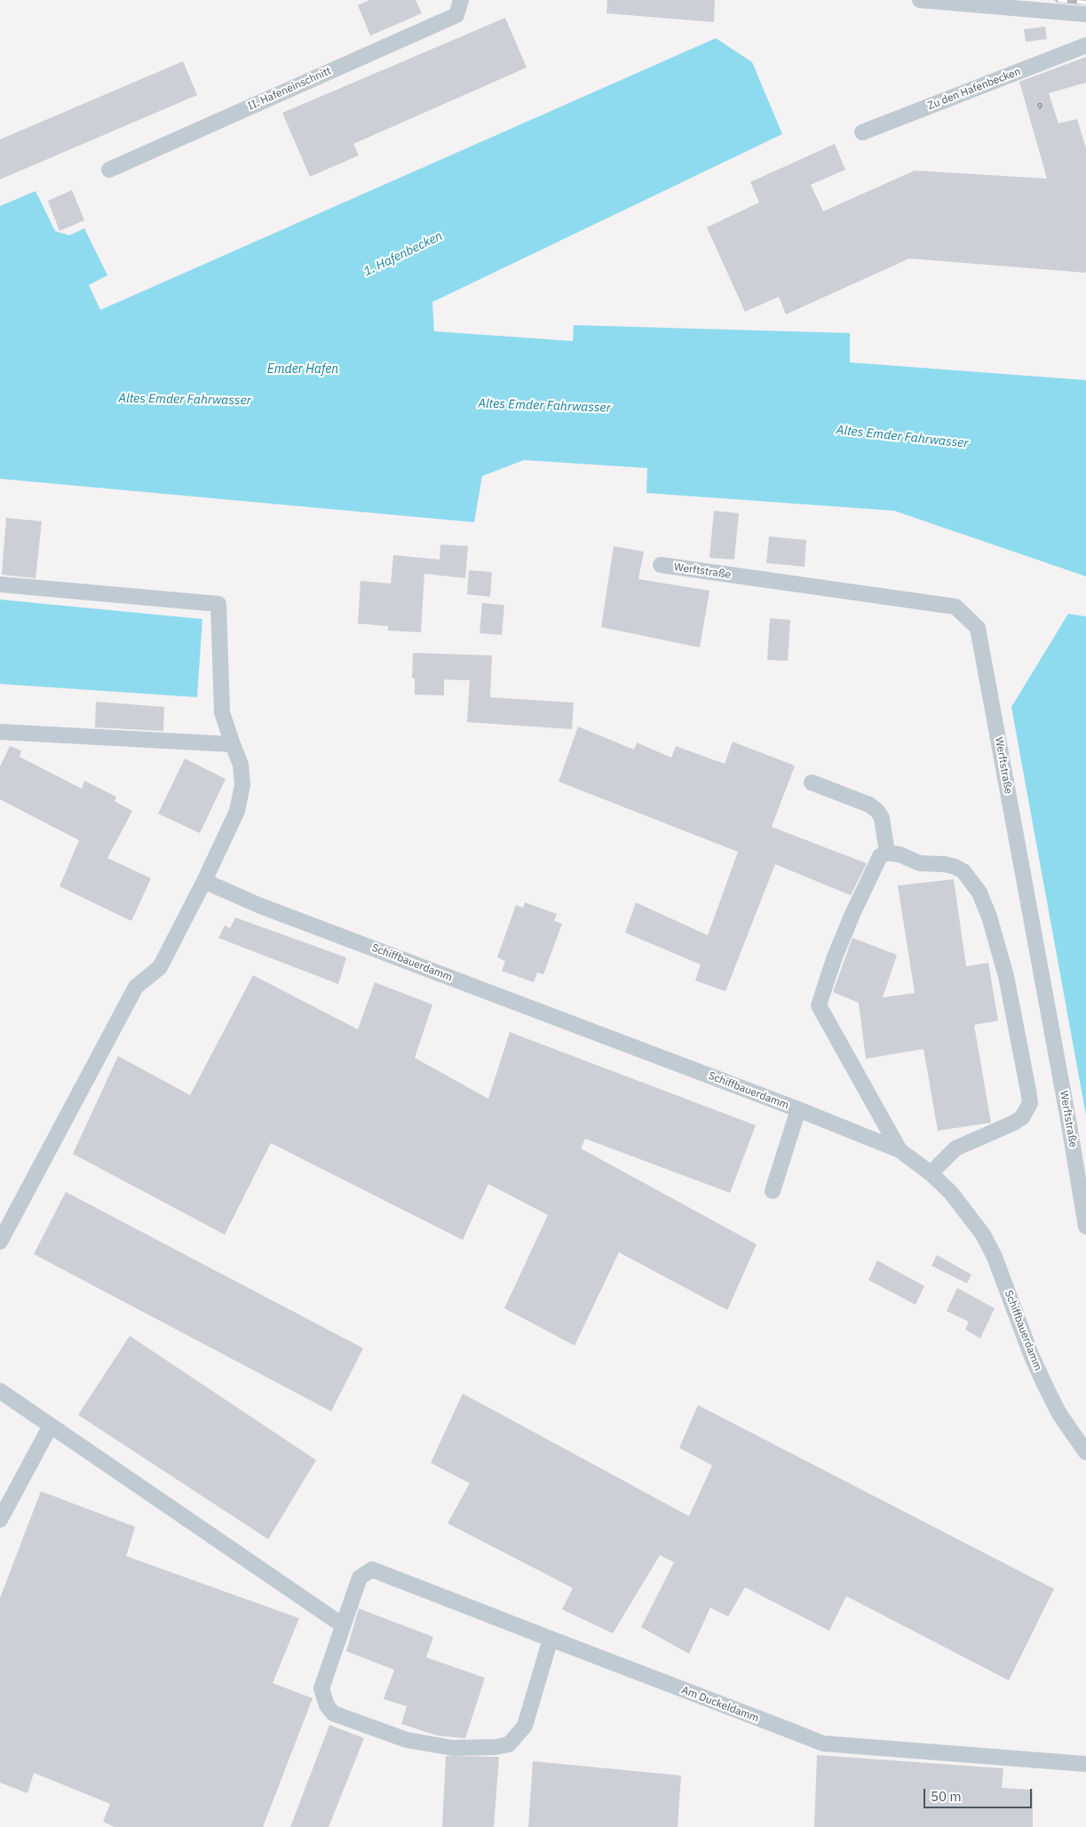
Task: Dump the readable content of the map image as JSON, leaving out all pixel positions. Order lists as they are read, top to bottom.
{
  "streets": {
    "street": [
      "II. Hafeneinschnitt",
      "Zu den Hafenbecken",
      "Werftstraße",
      "Schiffbauerdamm",
      "Am Duckeldamm"
    ]
  },
  "water": ["1. Hafenbecken", "Emder Hafen", "Altes Emder Fahrwasser"],
  "house_numbers": ["9"],
  "scale_bar": "50 m"
}
